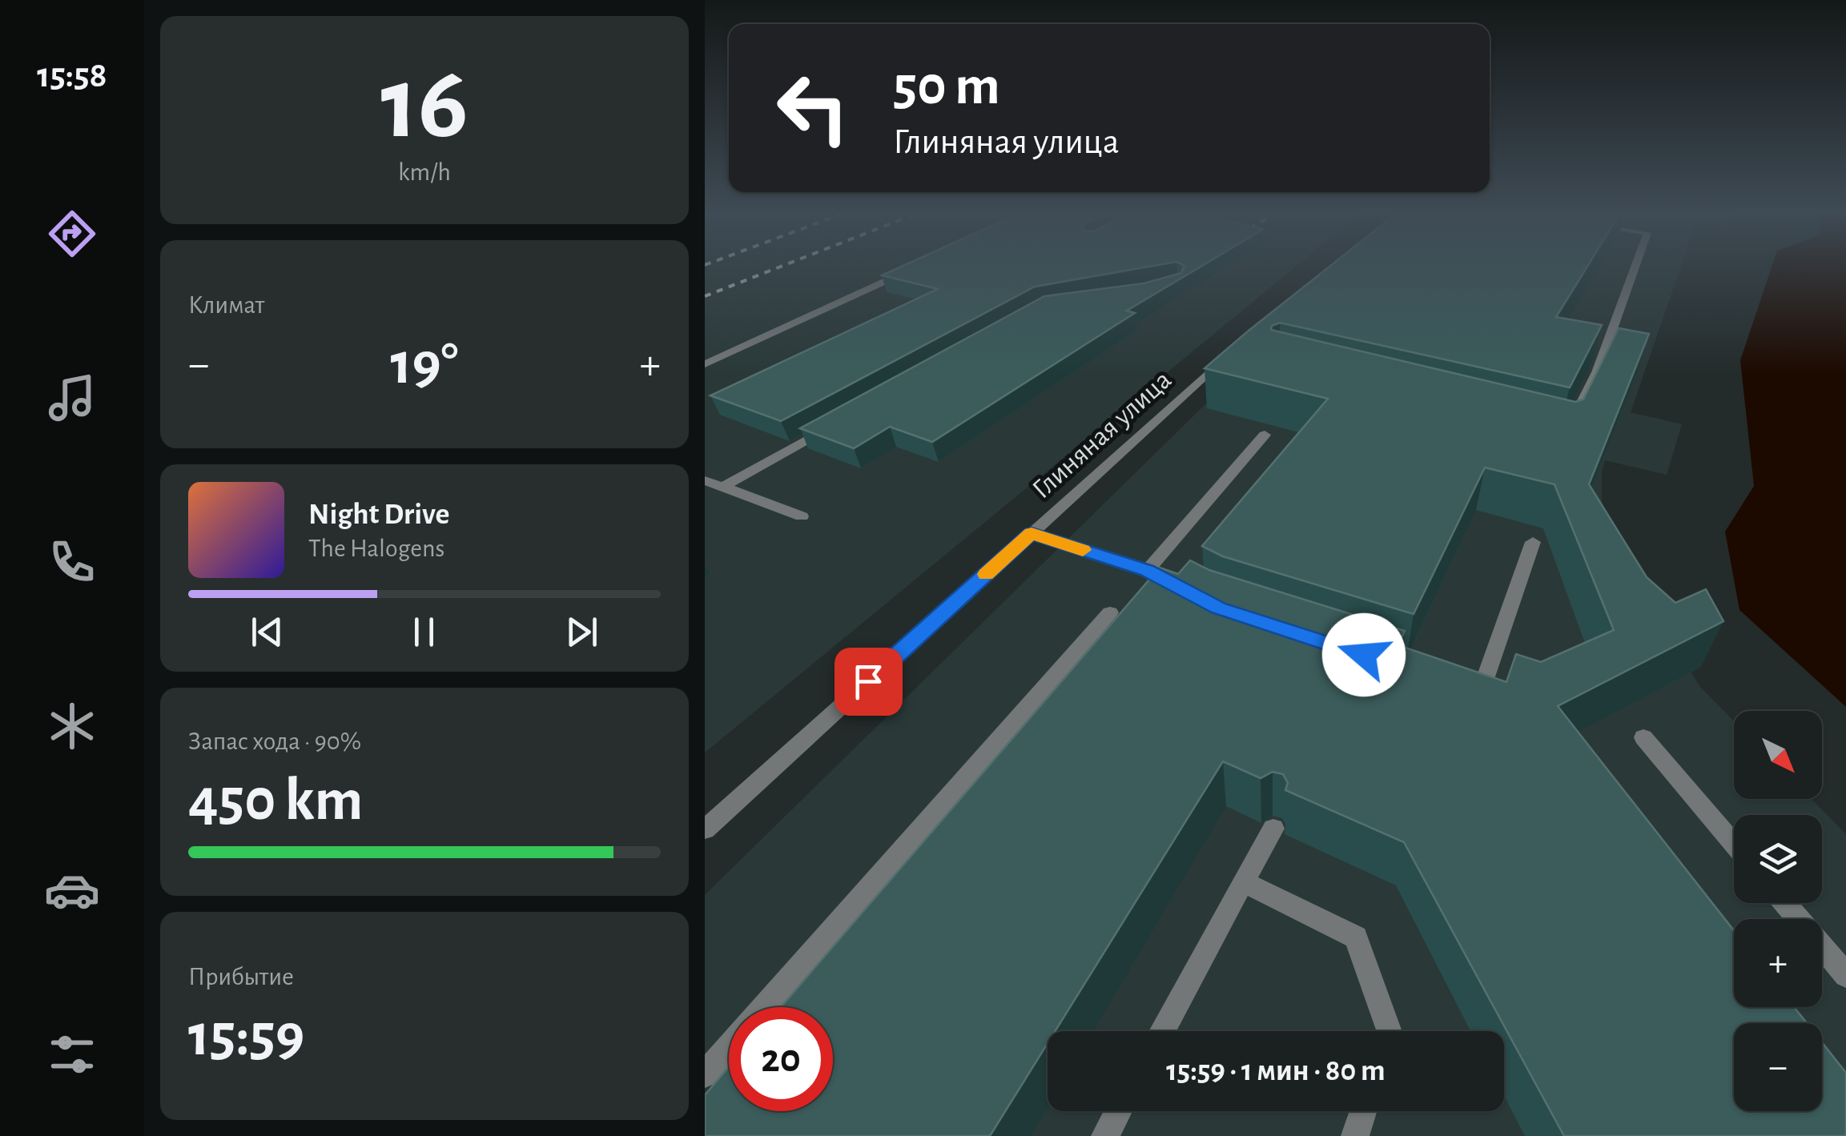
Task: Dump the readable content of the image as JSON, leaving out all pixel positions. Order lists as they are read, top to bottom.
{
  "streets": {
    "street": ["Глиняная улица"]
  },
  "north": "bottom right",
  "page": {
    "tabs": "15:58",
    "tile": [
      ["16", "km/h"],
      "Климат",
      ["Запас хода · 90%", "450 km"],
      ["Прибытие", "15:59"]
    ],
    "turn": ["50 m", "Глиняная улица"],
    "heat": ["−", "19°", "+"],
    "song": ["Night Drive", "The Halogens"],
    "map_buttons": ["+", "−"],
    "limit": "20",
    "trip": "15:59 · 1 мин · 80 m"
  }
}
